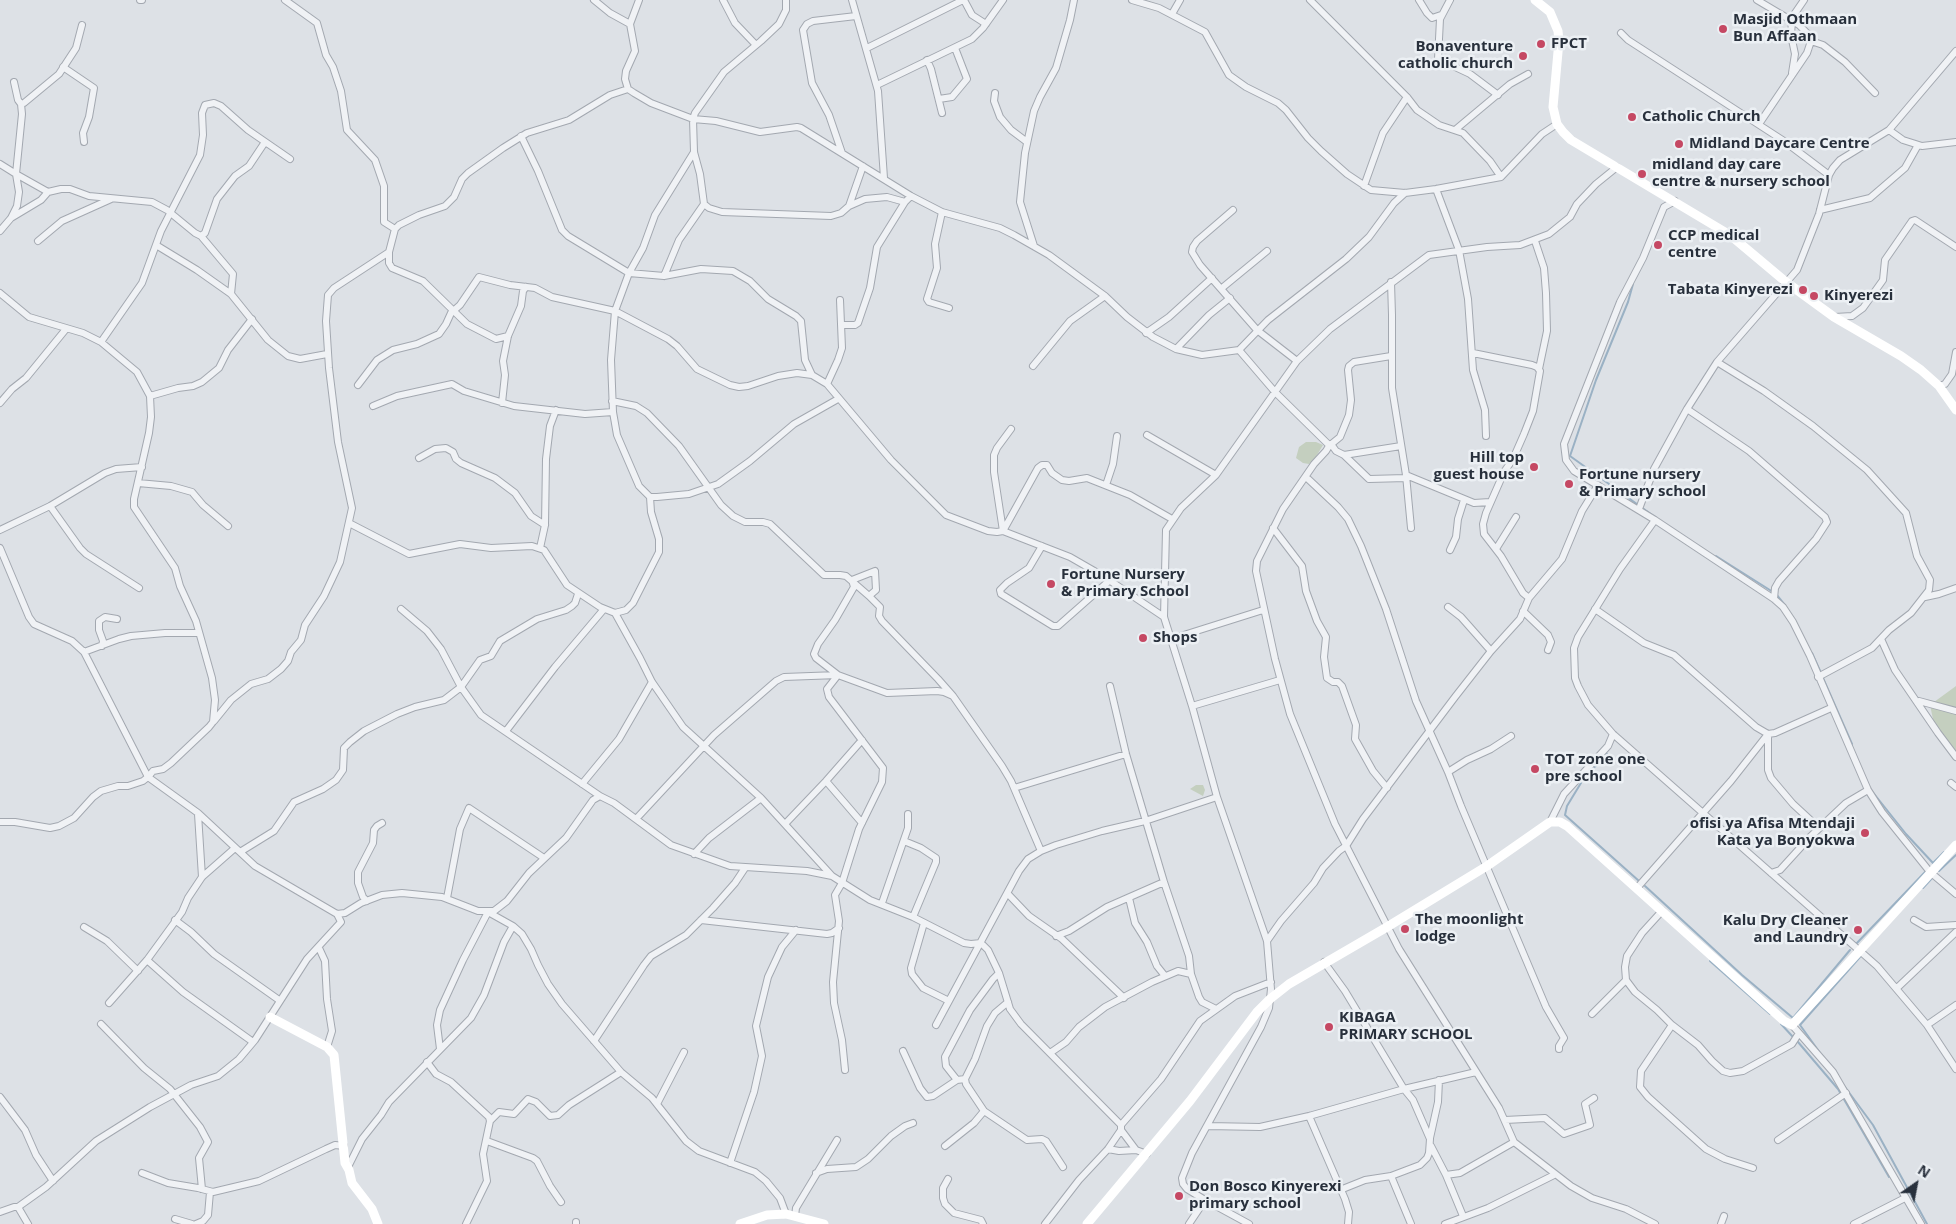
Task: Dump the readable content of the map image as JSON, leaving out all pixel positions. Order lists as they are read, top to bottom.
{
  "places": [
    "Masjid Othmaan Bun Affaan",
    "FPCT",
    "Bonaventure catholic church",
    "Catholic Church",
    "Midland Daycare Centre",
    "midland day care centre & nursery school",
    "CCP medical centre",
    "Tabata Kinyerezi",
    "Kinyerezi",
    "Hill top guest house",
    "Fortune nursery & Primary school",
    "Fortune Nursery & Primary School",
    "Shops",
    "TOT zone one pre school",
    "ofisi ya Afisa Mtendaji Kata ya Bonyokwa",
    "The moonlight lodge",
    "Kalu Dry Cleaner and Laundry",
    "KIBAGA PRIMARY SCHOOL",
    "Don Bosco Kinyerexi primary school"
  ],
  "north": "top right"
}
